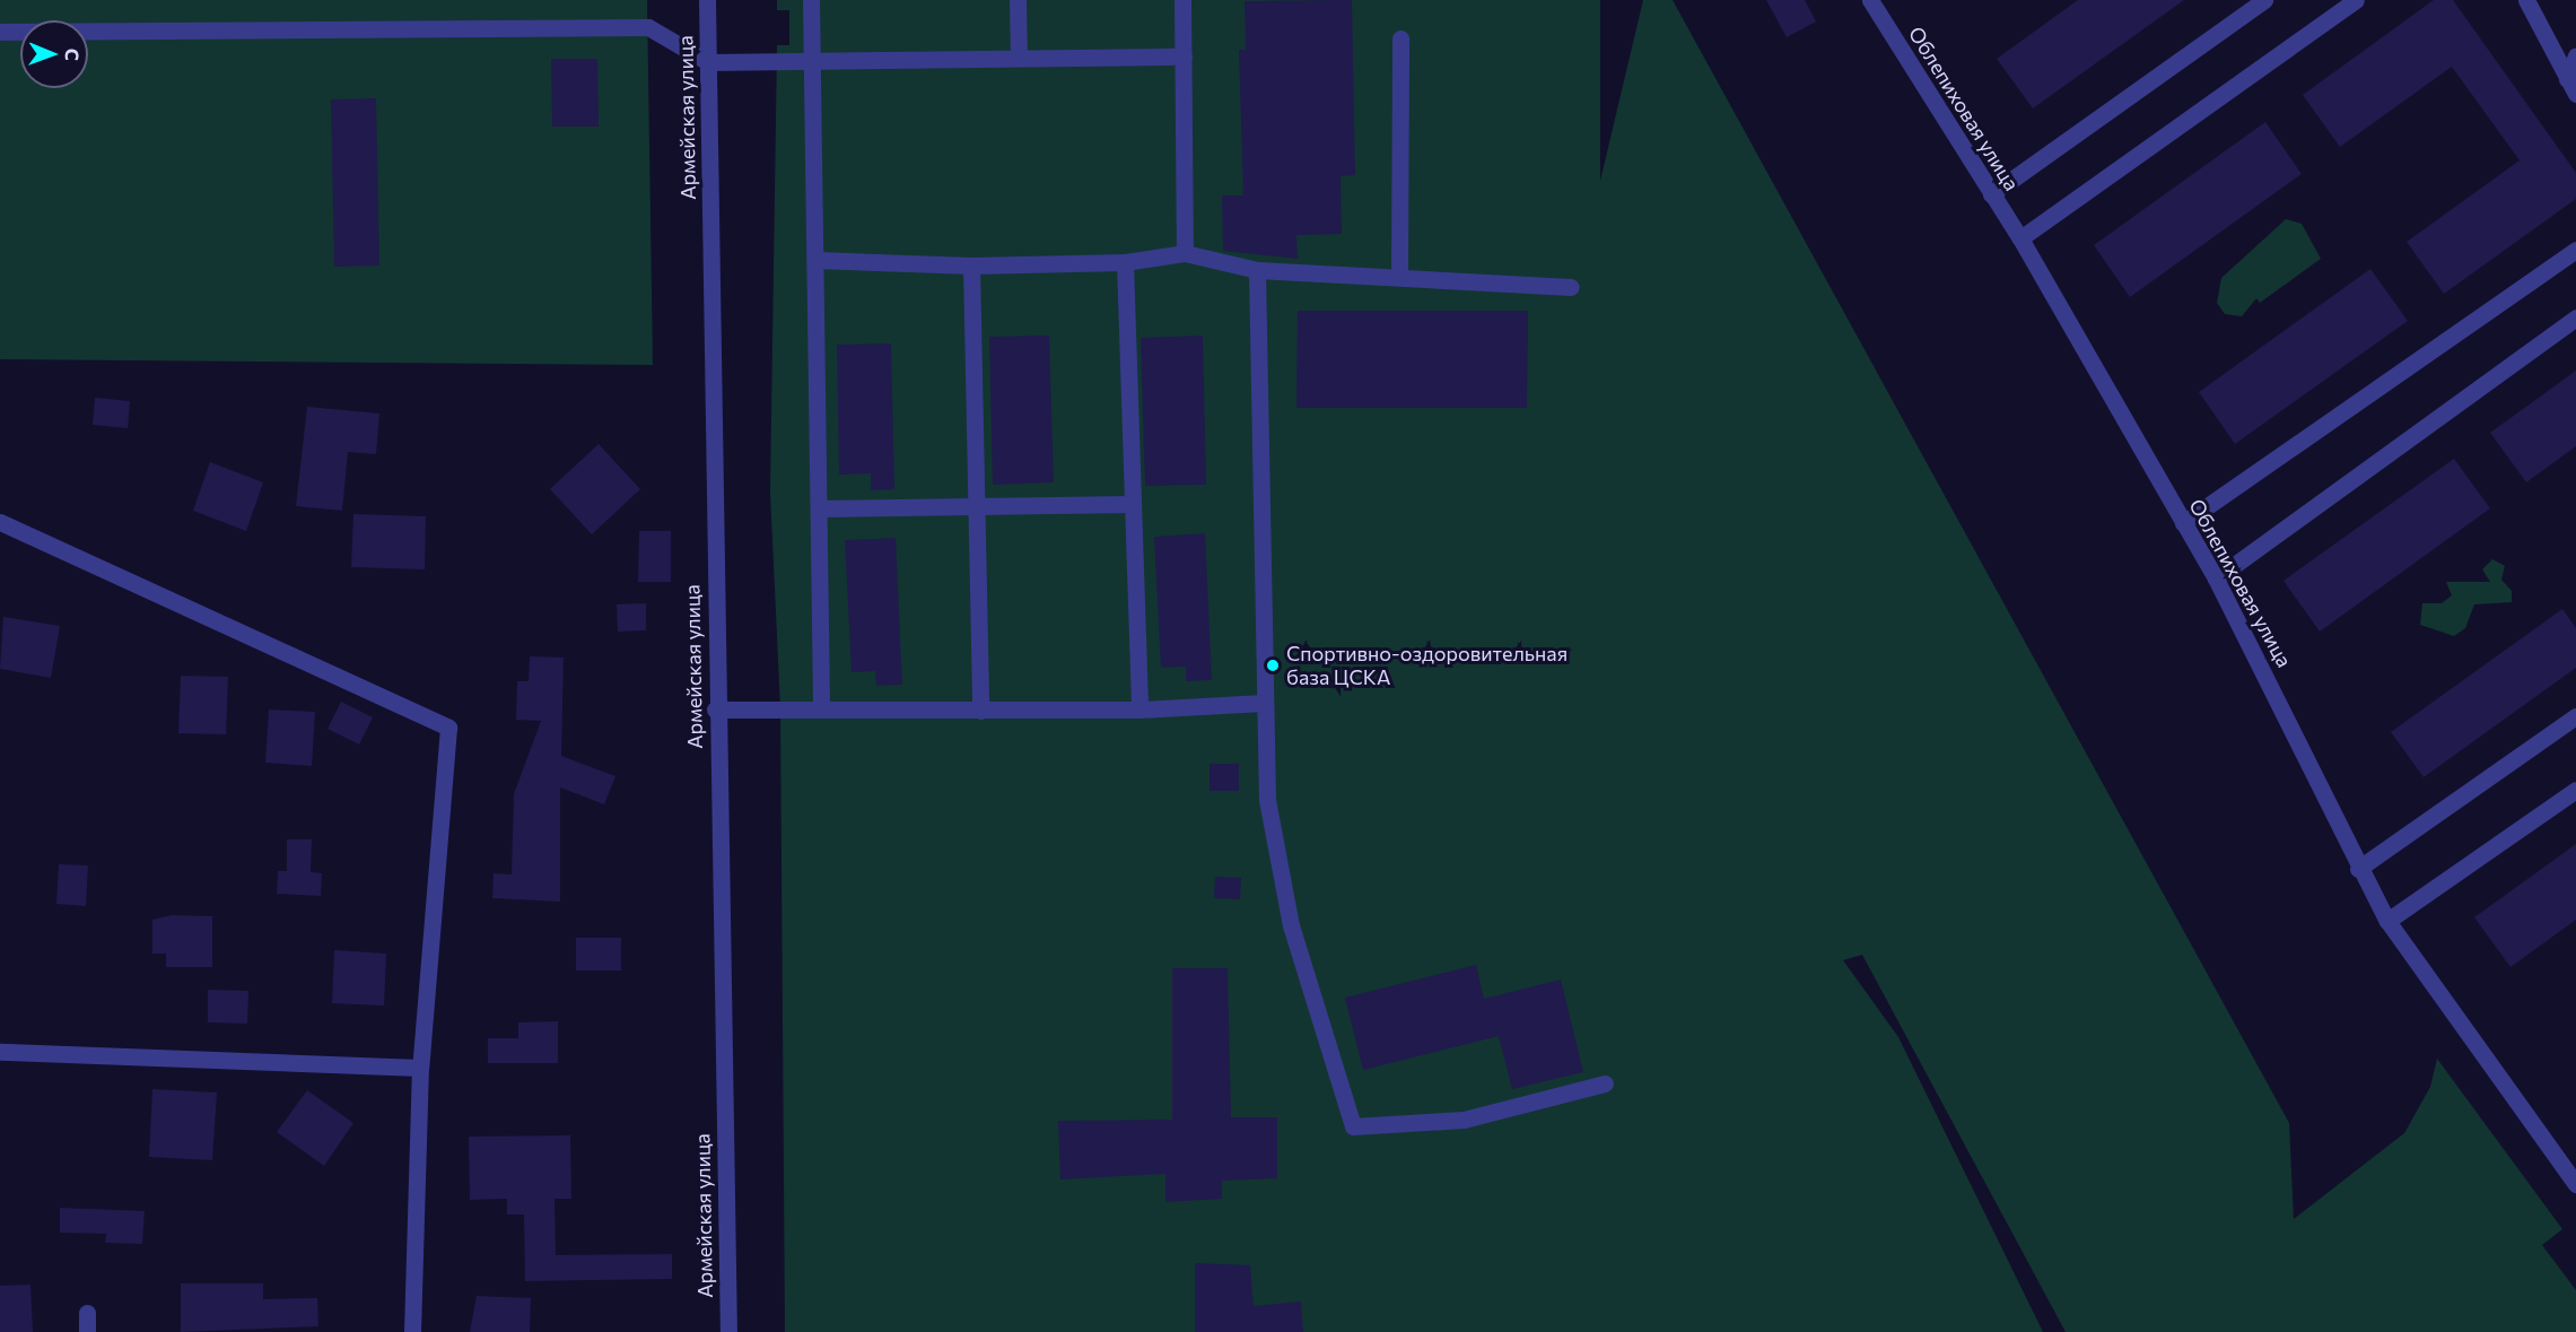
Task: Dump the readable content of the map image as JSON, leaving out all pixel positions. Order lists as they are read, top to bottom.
{
  "streets": {
    "street": ["Облепиховая улица", "Армейская улица"]
  },
  "places": ["Спортивно-оздоровительная база ЦСКА"],
  "north": "right"
}
